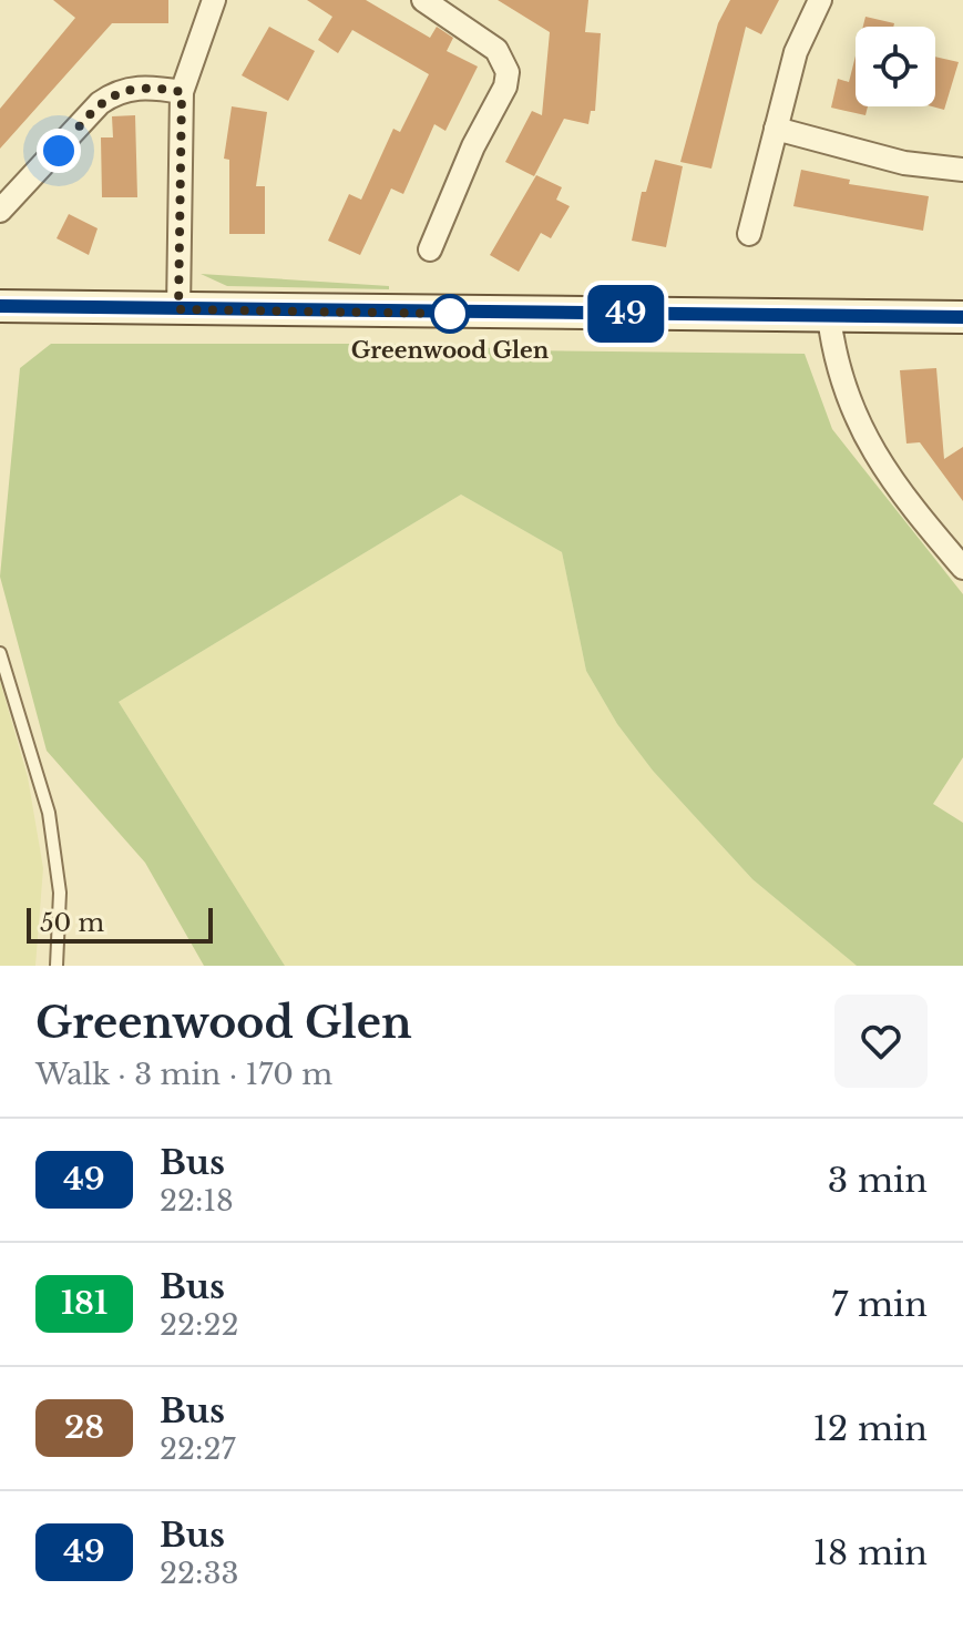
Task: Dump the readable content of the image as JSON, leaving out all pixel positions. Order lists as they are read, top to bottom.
{
  "places": ["Greenwood Glen"],
  "lines": ["bus line 49"],
  "scale_bar": "50 m",
  "page": {
    "on_map": "49",
    "scale": "50 m",
    "heading": ["Greenwood Glen", "Walk · 3 min · 170 m"],
    "list": [
      {
        "mark": "49",
        "name": "Bus",
        "note": "22:18",
        "value": "3 min"
      },
      {
        "mark": "181",
        "name": "Bus",
        "note": "22:22",
        "value": "7 min"
      },
      {
        "mark": "28",
        "name": "Bus",
        "note": "22:27",
        "value": "12 min"
      },
      {
        "mark": "49",
        "name": "Bus",
        "note": "22:33",
        "value": "18 min"
      }
    ]
  }
}
